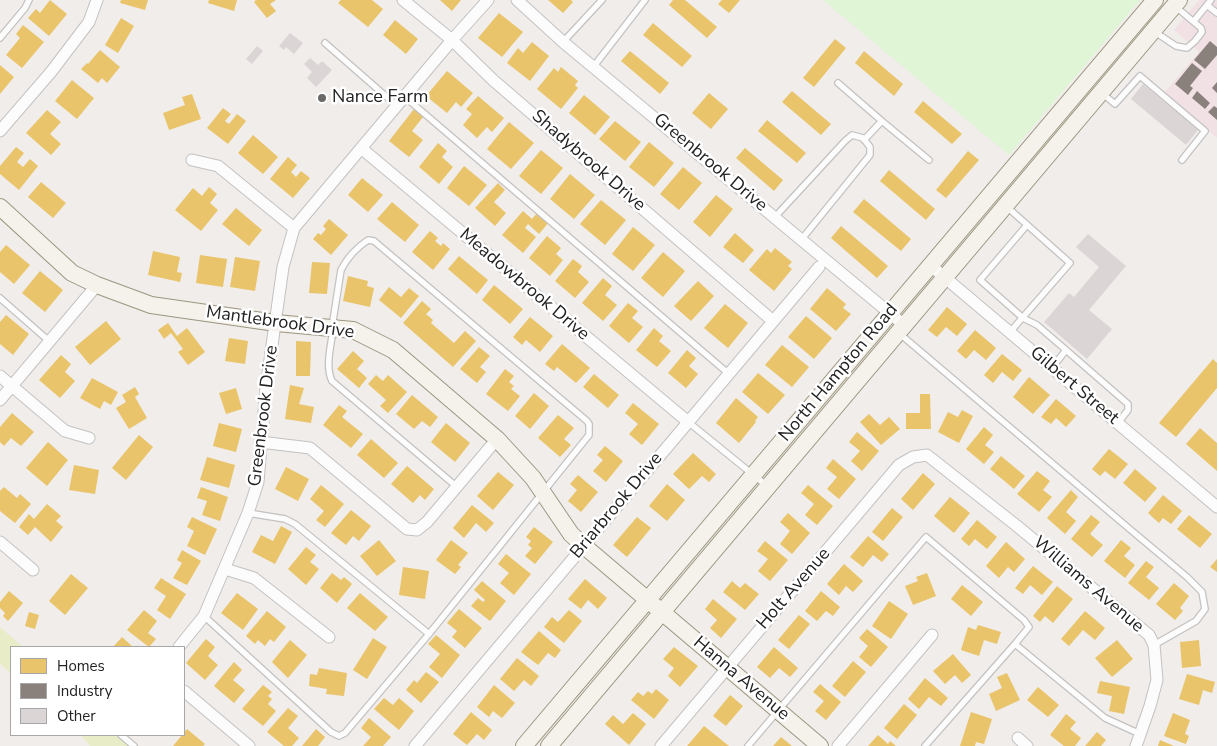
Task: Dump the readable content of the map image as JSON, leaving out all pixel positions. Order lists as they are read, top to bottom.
{
  "streets": {
    "main road": ["Mantlebrook Drive", "North Hampton Road", "Hanna Avenue"],
    "street": [
      "Shadybrook Drive",
      "Greenbrook Drive",
      "Meadowbrook Drive",
      "Gilbert Street",
      "Briarbrook Drive",
      "Williams Avenue",
      "Holt Avenue"
    ]
  },
  "crossings": [
    ["Shadybrook Drive", "Greenbrook Drive"],
    ["Shadybrook Drive", "Briarbrook Drive"],
    ["Greenbrook Drive", "Meadowbrook Drive"],
    ["Greenbrook Drive", "Mantlebrook Drive"],
    ["Greenbrook Drive", "North Hampton Road"],
    ["Meadowbrook Drive", "Briarbrook Drive"],
    ["Mantlebrook Drive", "North Hampton Road"],
    ["Mantlebrook Drive", "Briarbrook Drive"],
    ["Mantlebrook Drive", "Hanna Avenue"],
    ["North Hampton Road", "Gilbert Street"],
    ["North Hampton Road", "Hanna Avenue"],
    ["Williams Avenue", "Holt Avenue"],
    ["Holt Avenue", "Hanna Avenue"]
  ],
  "places": ["Nance Farm"],
  "legend": ["Homes", "Industry", "Other"]
}
